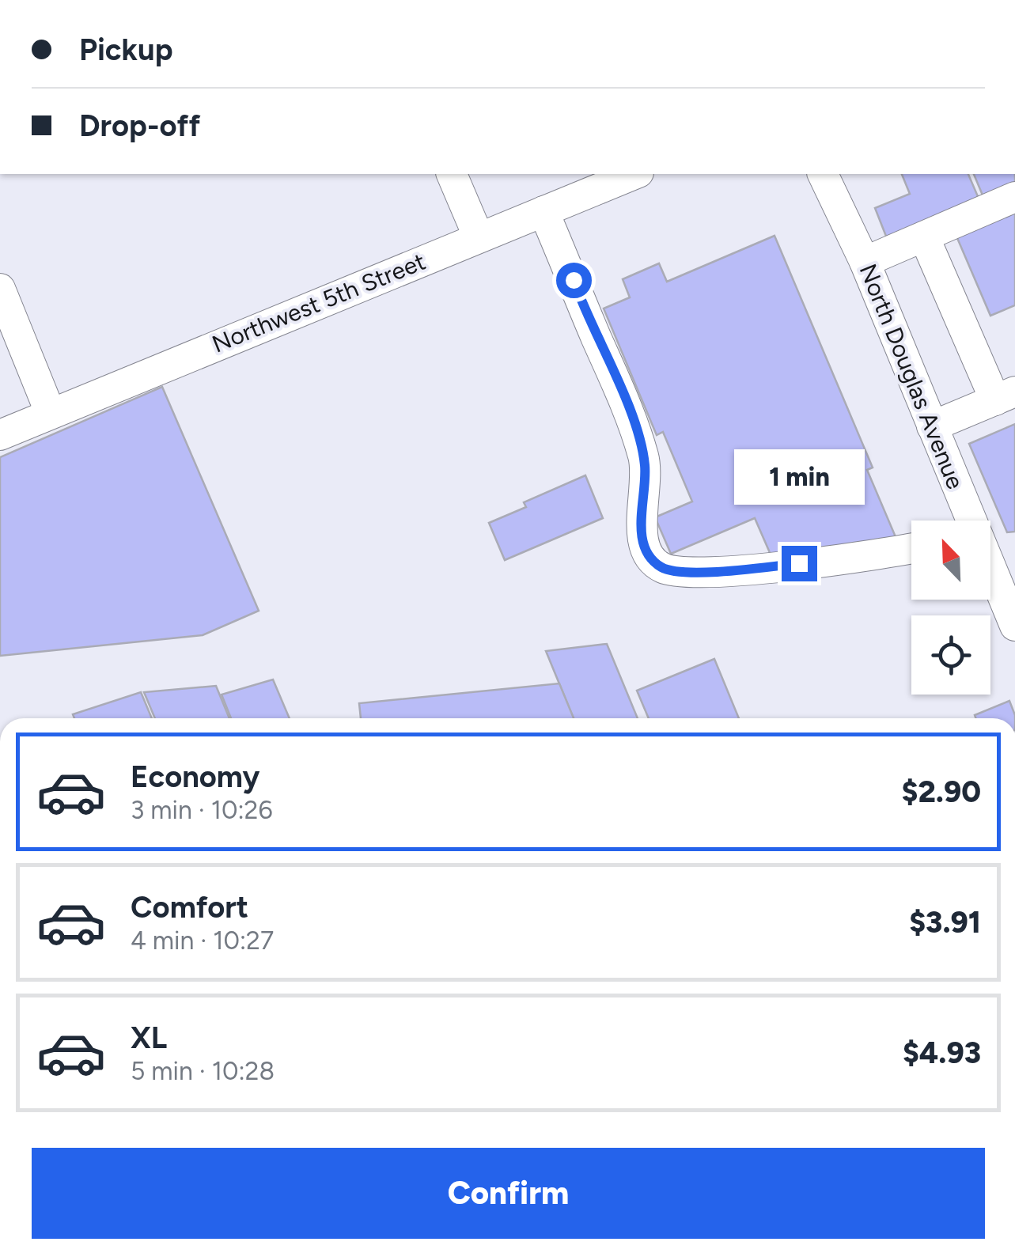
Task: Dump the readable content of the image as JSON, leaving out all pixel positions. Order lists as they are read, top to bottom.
{
  "streets": {
    "street": ["Northwest 5th Street", "North Douglas Avenue"]
  },
  "north": "top left",
  "page": {
    "banner": ["Pickup", "Drop-off"],
    "bubble": "1 min",
    "list": [
      {
        "name": "Economy",
        "note": "3 min · 10:26",
        "value": "$2.90"
      },
      {
        "name": "Comfort",
        "note": "4 min · 10:27",
        "value": "$3.91"
      },
      {
        "name": "XL",
        "note": "5 min · 10:28",
        "value": "$4.93"
      }
    ],
    "buttons": "Confirm"
  }
}
